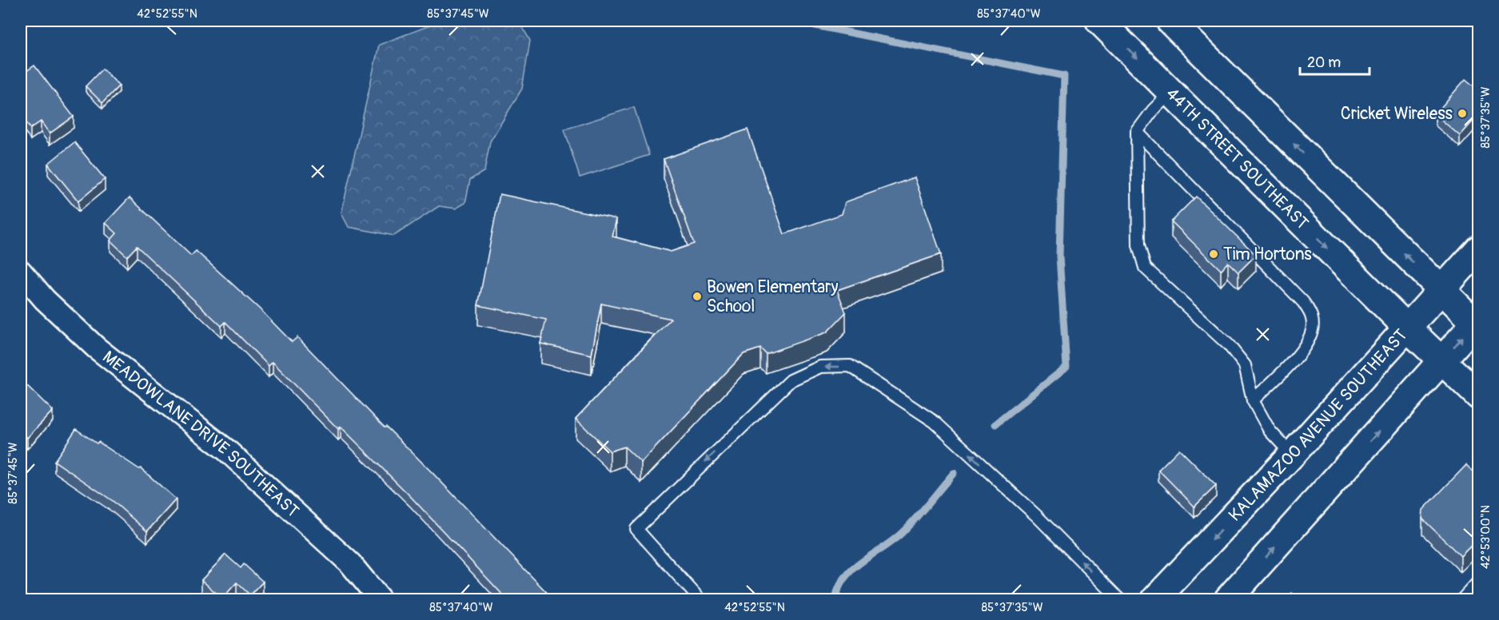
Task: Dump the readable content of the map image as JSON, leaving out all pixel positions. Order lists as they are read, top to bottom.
{
  "streets": {
    "main road": ["44TH STREET SOUTHEAST", "KALAMAZOO AVENUE SOUTHEAST"],
    "street": ["MEADOWLANE DRIVE SOUTHEAST"]
  },
  "crossings": [
    ["44TH STREET SOUTHEAST", "KALAMAZOO AVENUE SOUTHEAST"]
  ],
  "places": ["Cricket Wireless", "Tim Hortons", "Bowen Elementary School"],
  "scale_bar": "20 m",
  "coordinates": [
    "42°52'55\"N",
    "85°37'45\"W",
    "85°37'40\"W",
    "85°37'35\"W",
    "42°53'00\"N"
  ]
}
